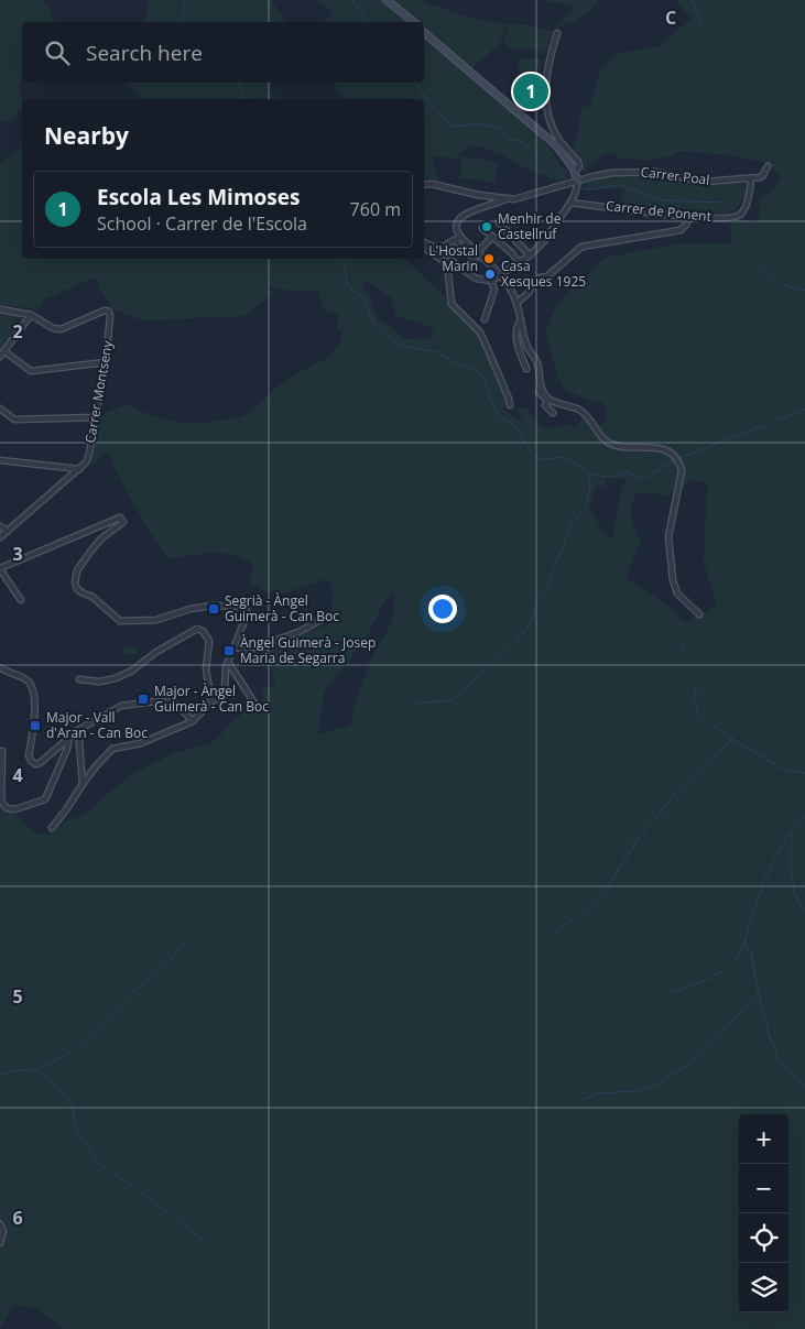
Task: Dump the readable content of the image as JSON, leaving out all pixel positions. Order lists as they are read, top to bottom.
{
  "streets": {
    "street": ["Carrer Poal", "Carrer de Ponent", "Carrer Montseny"]
  },
  "crossings": [
    ["Carrer Poal", "Carrer de Ponent"]
  ],
  "places": {
    "other": ["Menhir de Castellruf", "L'Hostal Marin", "Casa Xesques 1925"],
    "transit": [
      "Segrià - Àngel Guimerà - Can Boc",
      "Àngel Guimerà - Josep Maria de Segarra",
      "Major - Àngel Guimerà - Can Boc",
      "Major - Vall d'Aran - Can Boc"
    ]
  },
  "page": {
    "search": "Search here",
    "pins": "1",
    "heading": "Nearby",
    "list": [
      {
        "mark": "1",
        "name": "Escola Les Mimoses",
        "note": "School · Carrer de l'Escola",
        "value": "760 m"
      }
    ],
    "map_buttons": ["+", "−"]
  },
  "grid": {
    "columns": ["C"],
    "rows": [
      "2",
      "3",
      "4",
      "5",
      "6"
    ]
  }
}
